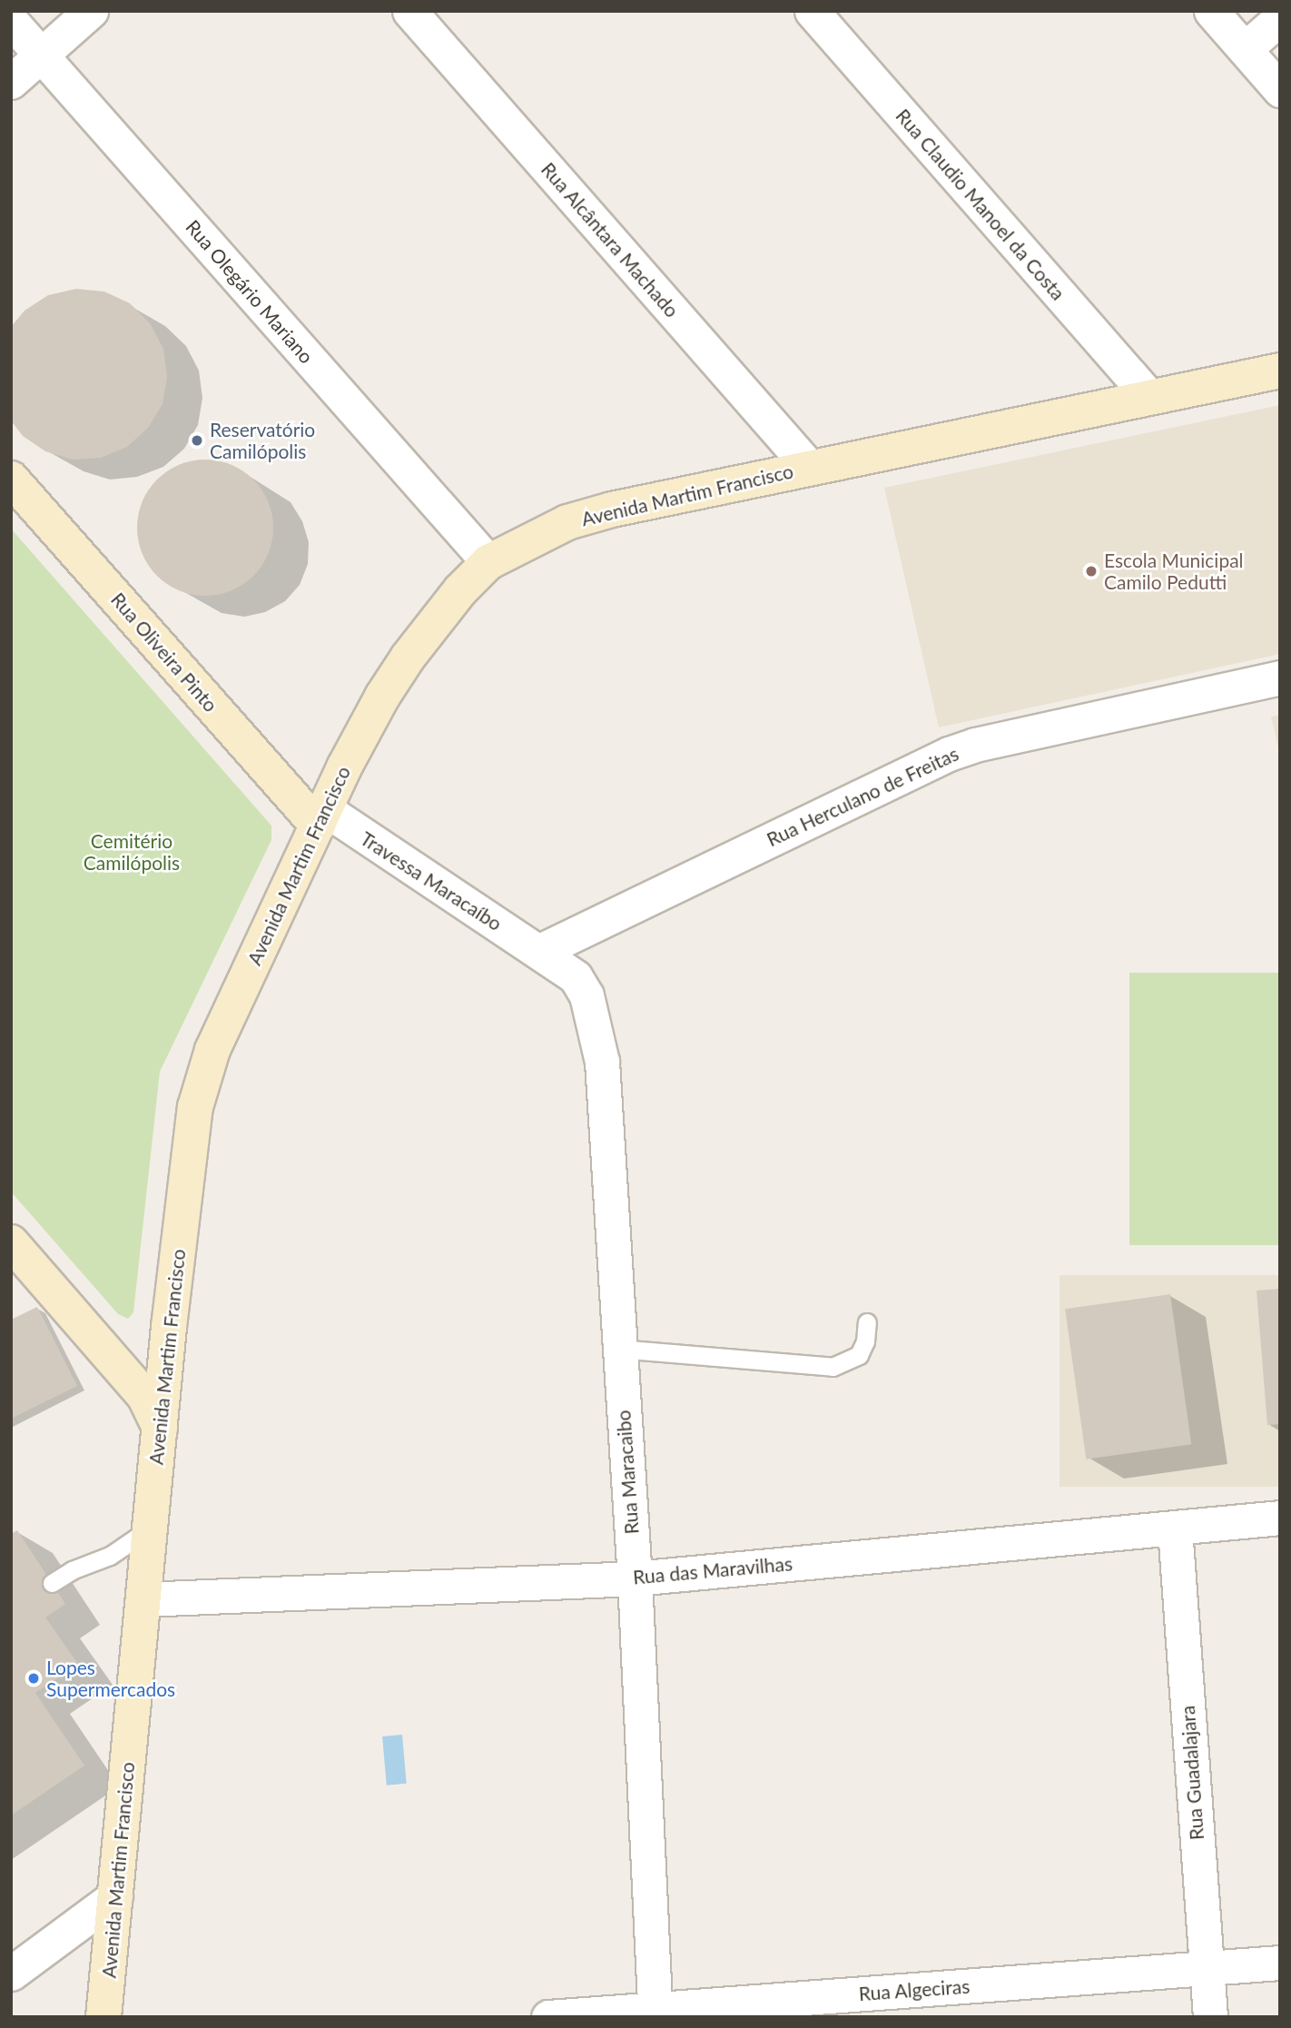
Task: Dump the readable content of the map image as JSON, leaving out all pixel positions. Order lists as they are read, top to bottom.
{
  "streets": {
    "main road": ["Avenida Martim Francisco", "Rua Oliveira Pinto"],
    "street": [
      "Rua Claudio Manoel da Costa",
      "Rua Alcântara Machado",
      "Rua Olegário Mariano",
      "Rua Herculano de Freitas",
      "Travessa Maracaíbo",
      "Rua Maracaibo",
      "Rua das Maravilhas",
      "Rua Guadalajara",
      "Rua Algeciras"
    ]
  },
  "crossings": [
    ["Rua Claudio Manoel da Costa", "Avenida Martim Francisco"],
    ["Rua Alcântara Machado", "Avenida Martim Francisco"],
    ["Rua Olegário Mariano", "Avenida Martim Francisco"],
    ["Avenida Martim Francisco", "Rua Oliveira Pinto"],
    ["Avenida Martim Francisco", "Travessa Maracaíbo"],
    ["Avenida Martim Francisco", "Rua das Maravilhas"],
    ["Rua Oliveira Pinto", "Travessa Maracaíbo"],
    ["Rua Herculano de Freitas", "Travessa Maracaíbo"],
    ["Rua Herculano de Freitas", "Rua Maracaibo"],
    ["Travessa Maracaíbo", "Rua Maracaibo"],
    ["Rua Maracaibo", "Rua das Maravilhas"],
    ["Rua Maracaibo", "Rua Algeciras"],
    ["Rua das Maravilhas", "Rua Guadalajara"],
    ["Rua Guadalajara", "Rua Algeciras"]
  ],
  "parks": ["Cemitério Camilópolis"],
  "places": ["Reservatório Camilópolis", "Escola Municipal Camilo Pedutti", "Lopes Supermercados"]
}
